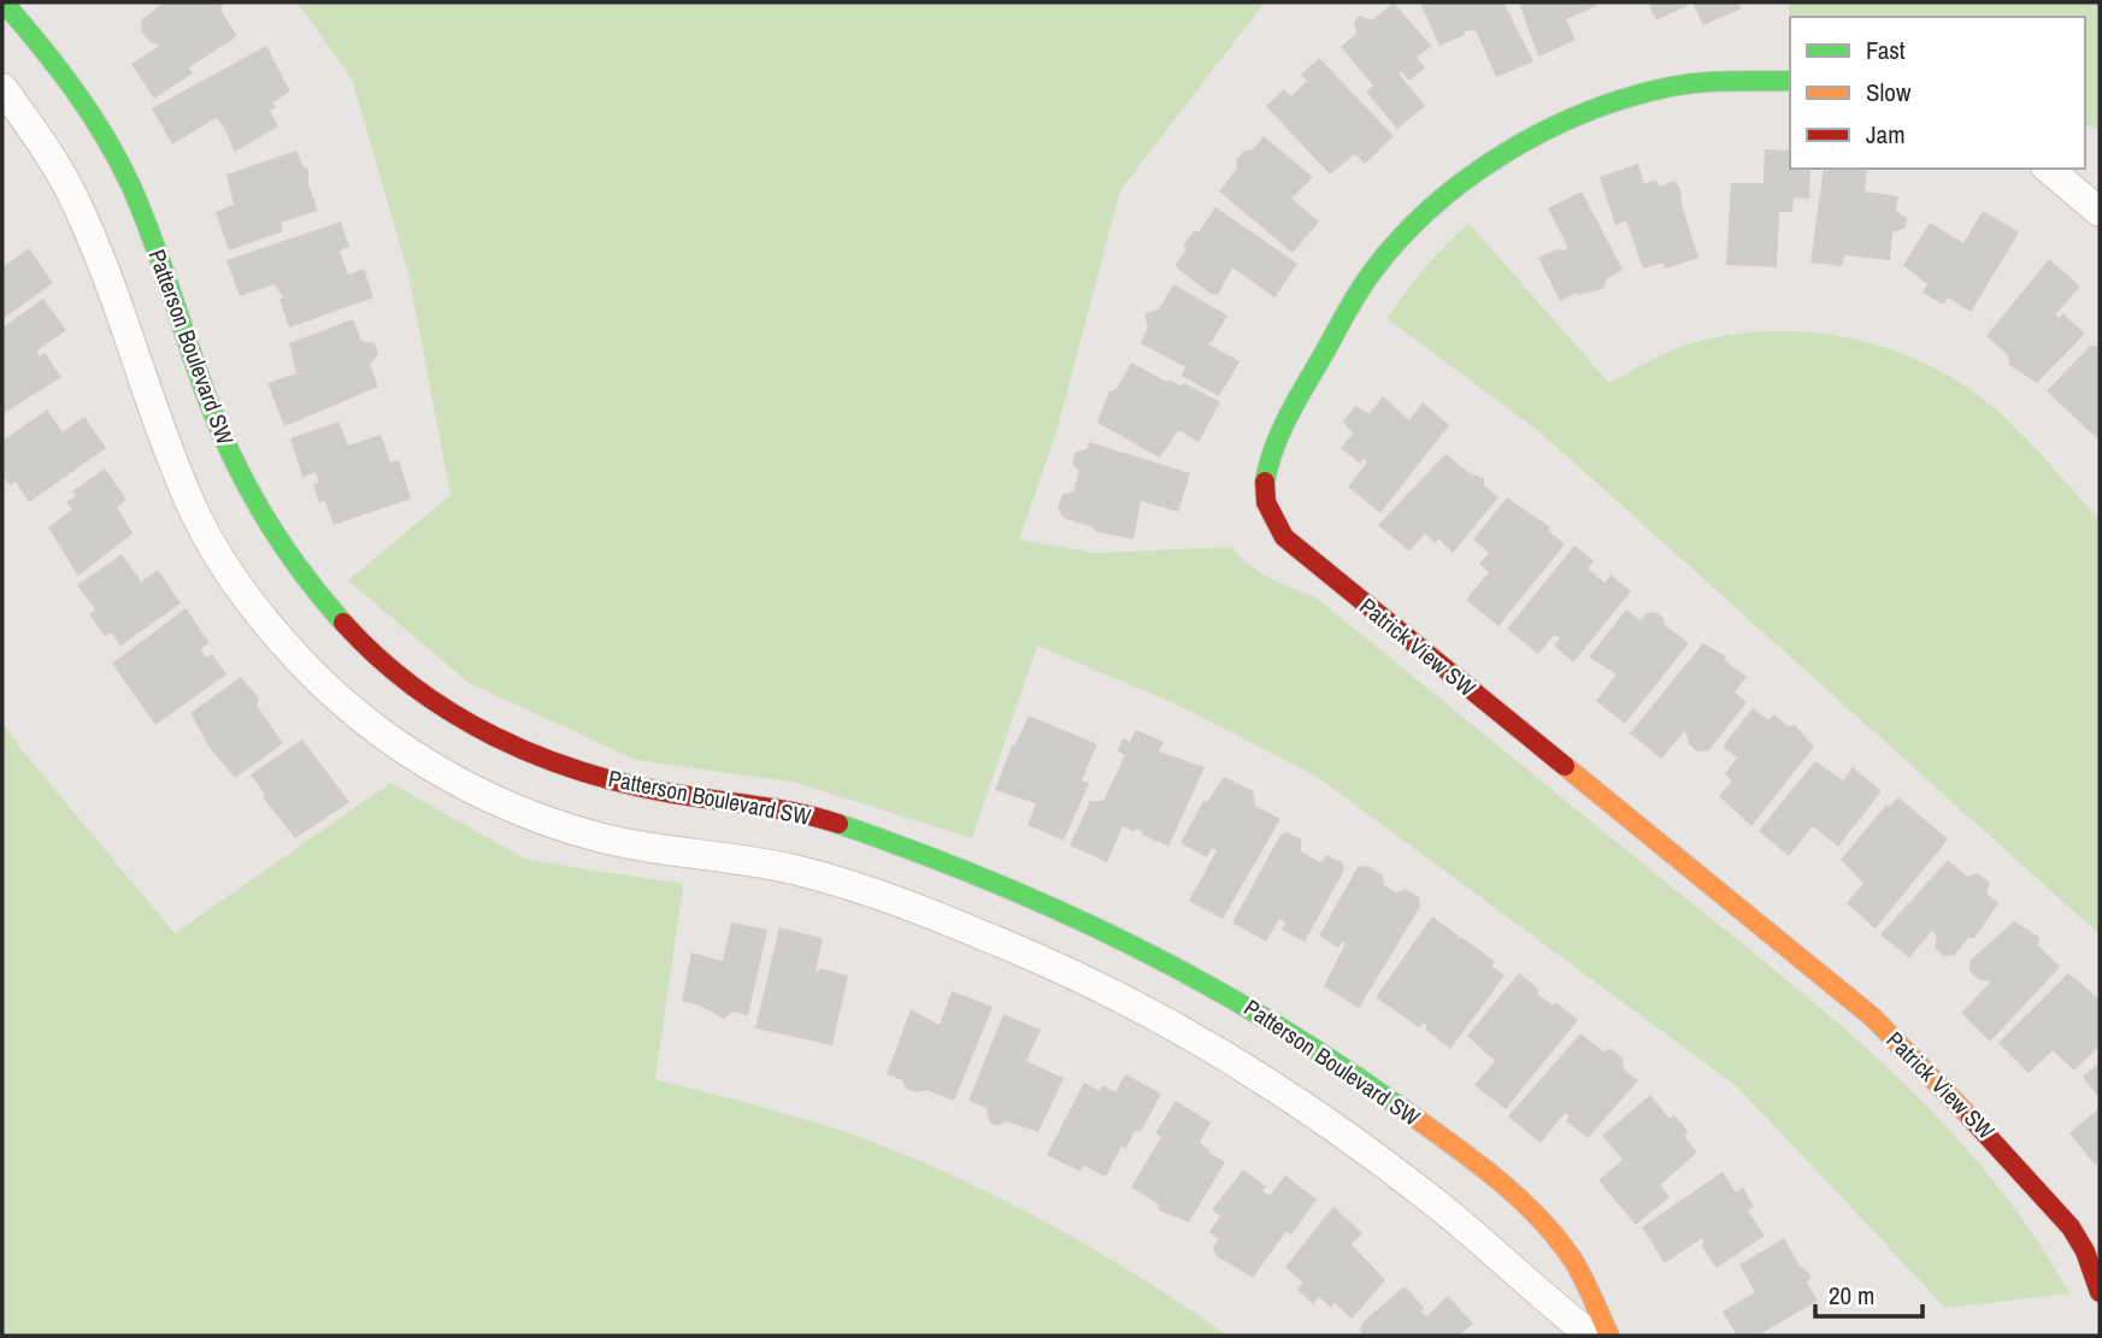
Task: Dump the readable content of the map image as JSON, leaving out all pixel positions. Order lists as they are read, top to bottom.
{
  "streets": {
    "street": ["Patterson Boulevard SW", "Patrick View SW"]
  },
  "legend": ["Fast", "Slow", "Jam"],
  "scale_bar": "20 m"
}
